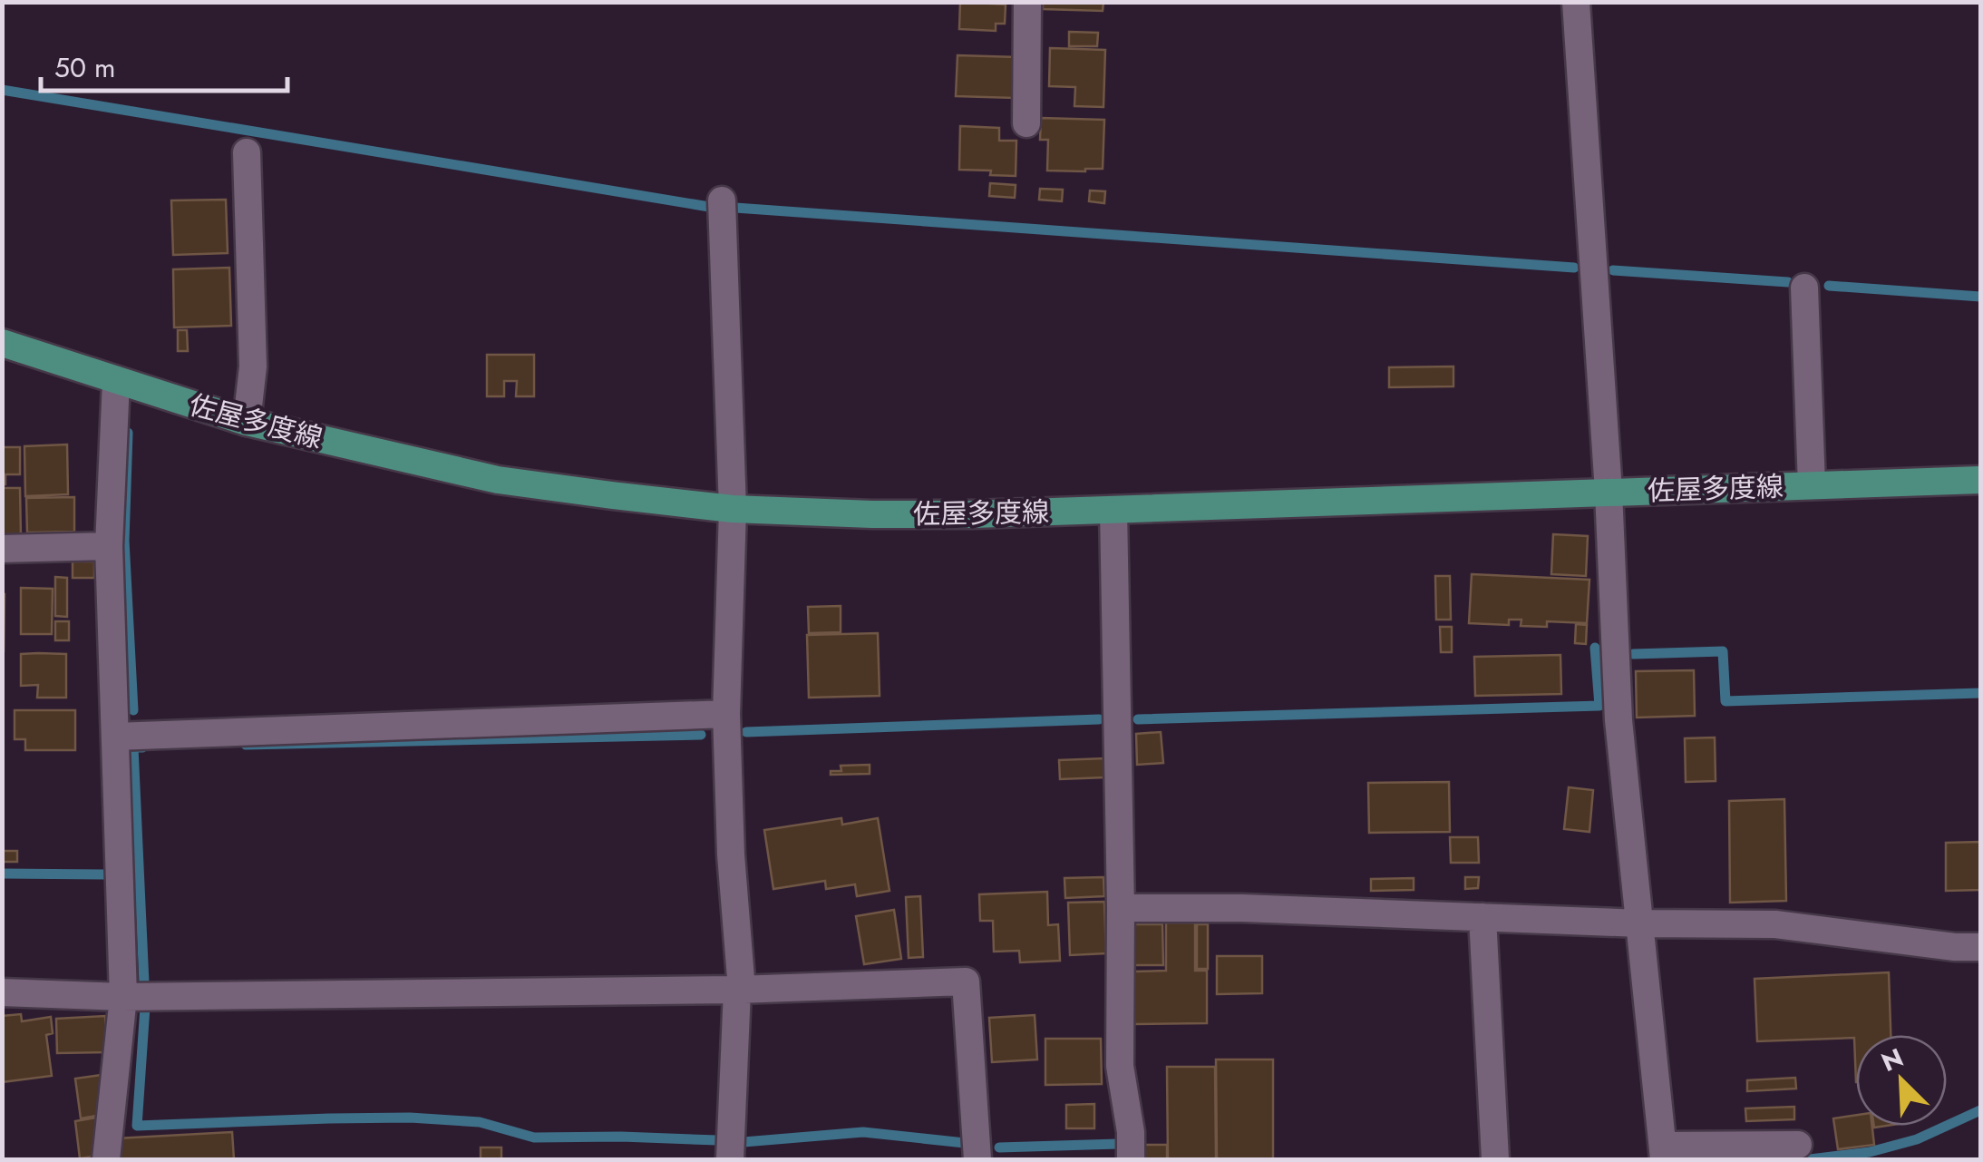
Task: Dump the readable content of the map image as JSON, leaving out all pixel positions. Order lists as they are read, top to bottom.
{
  "streets": {
    "main road": ["佐屋多度線"]
  },
  "scale_bar": "50 m",
  "north": "top left"
}
